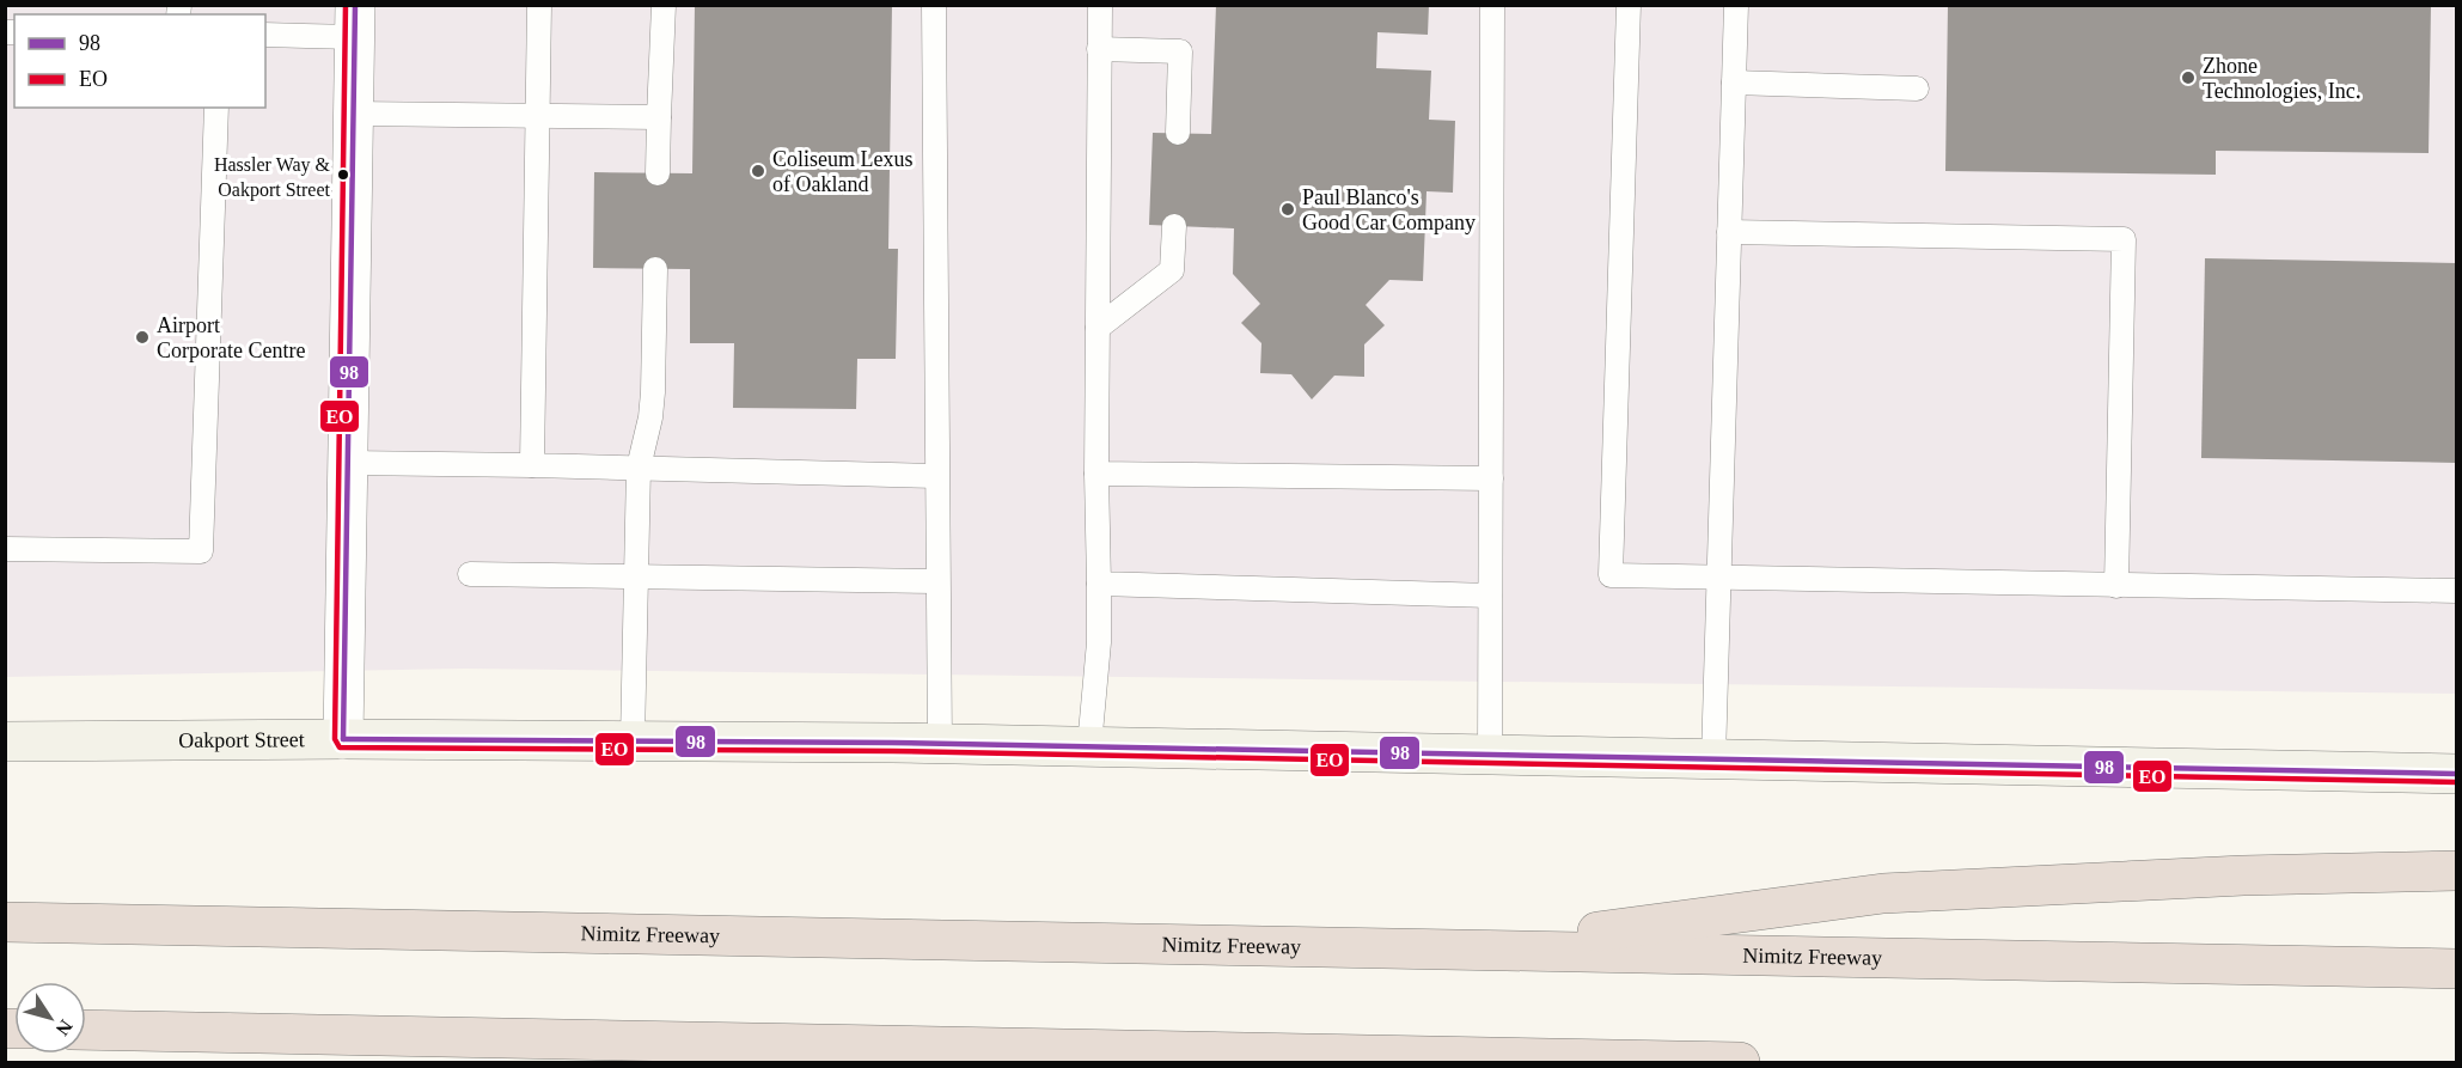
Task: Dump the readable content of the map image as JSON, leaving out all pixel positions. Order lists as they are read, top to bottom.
{
  "streets": {
    "highway": ["Nimitz Freeway"],
    "main road": ["Oakport Street"]
  },
  "places": [
    "Zhone Technologies, Inc.",
    "Coliseum Lexus of Oakland",
    "Hassler Way & Oakport Street",
    "Paul Blanco's Good Car Company",
    "Airport Corporate Centre"
  ],
  "lines": ["transit line 98", "transit line EO"],
  "legend": ["98", "EO"],
  "north": "bottom right"
}
